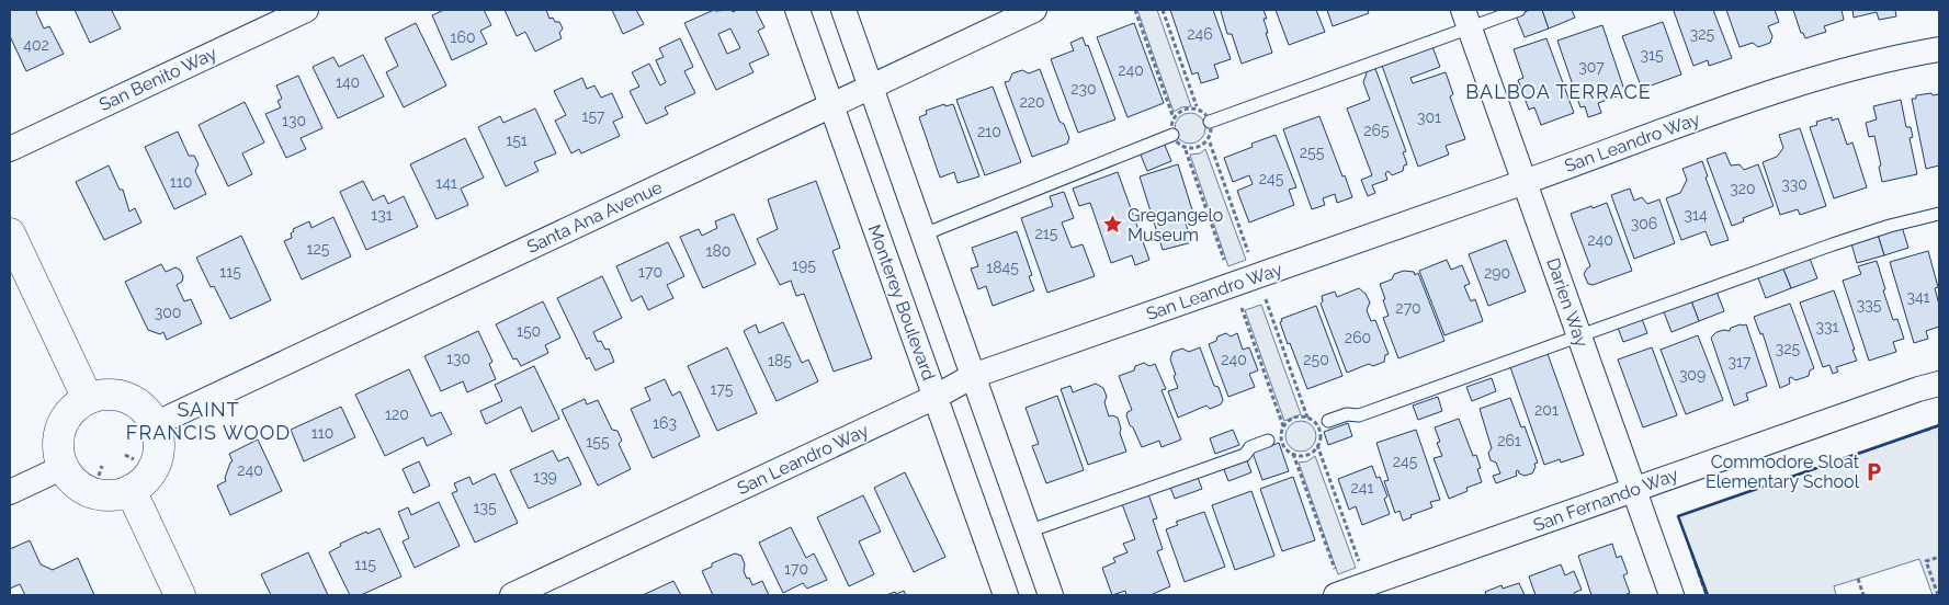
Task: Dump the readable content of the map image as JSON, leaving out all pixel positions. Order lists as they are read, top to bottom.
{
  "streets": {
    "street": [
      "San Benito Way",
      "San Leandro Way",
      "Santa Ana Avenue",
      "Monterey Boulevard",
      "Darien Way",
      "San Fernando Way"
    ]
  },
  "crossings": [
    ["San Leandro Way", "Monterey Boulevard"],
    ["San Leandro Way", "Darien Way"],
    ["Santa Ana Avenue", "Monterey Boulevard"],
    ["Darien Way", "San Fernando Way"]
  ],
  "districts": ["BALBOA TERRACE", "SAINT FRANCIS WOOD"],
  "places": {
    "place": ["Gregangelo Museum"],
    "parking": ["Commodore Sloat Elementary School"]
  },
  "house_numbers": [
    "246",
    "325",
    "160",
    "402",
    "315",
    "307",
    "240",
    "140",
    "230",
    "220",
    "157",
    "301",
    "130",
    "265",
    "210",
    "151",
    "255",
    "245",
    "110",
    "141",
    "330",
    "320",
    "131",
    "314",
    "306",
    "215",
    "240",
    "125",
    "180",
    "195",
    "1845",
    "115",
    "170",
    "290",
    "341",
    "335",
    "270",
    "300",
    "331",
    "150",
    "260",
    "325",
    "130",
    "240",
    "250",
    "185",
    "317",
    "309",
    "175",
    "201",
    "120",
    "163",
    "110",
    "261",
    "155",
    "245",
    "240",
    "139",
    "241",
    "135",
    "115",
    "170"
  ]
}
